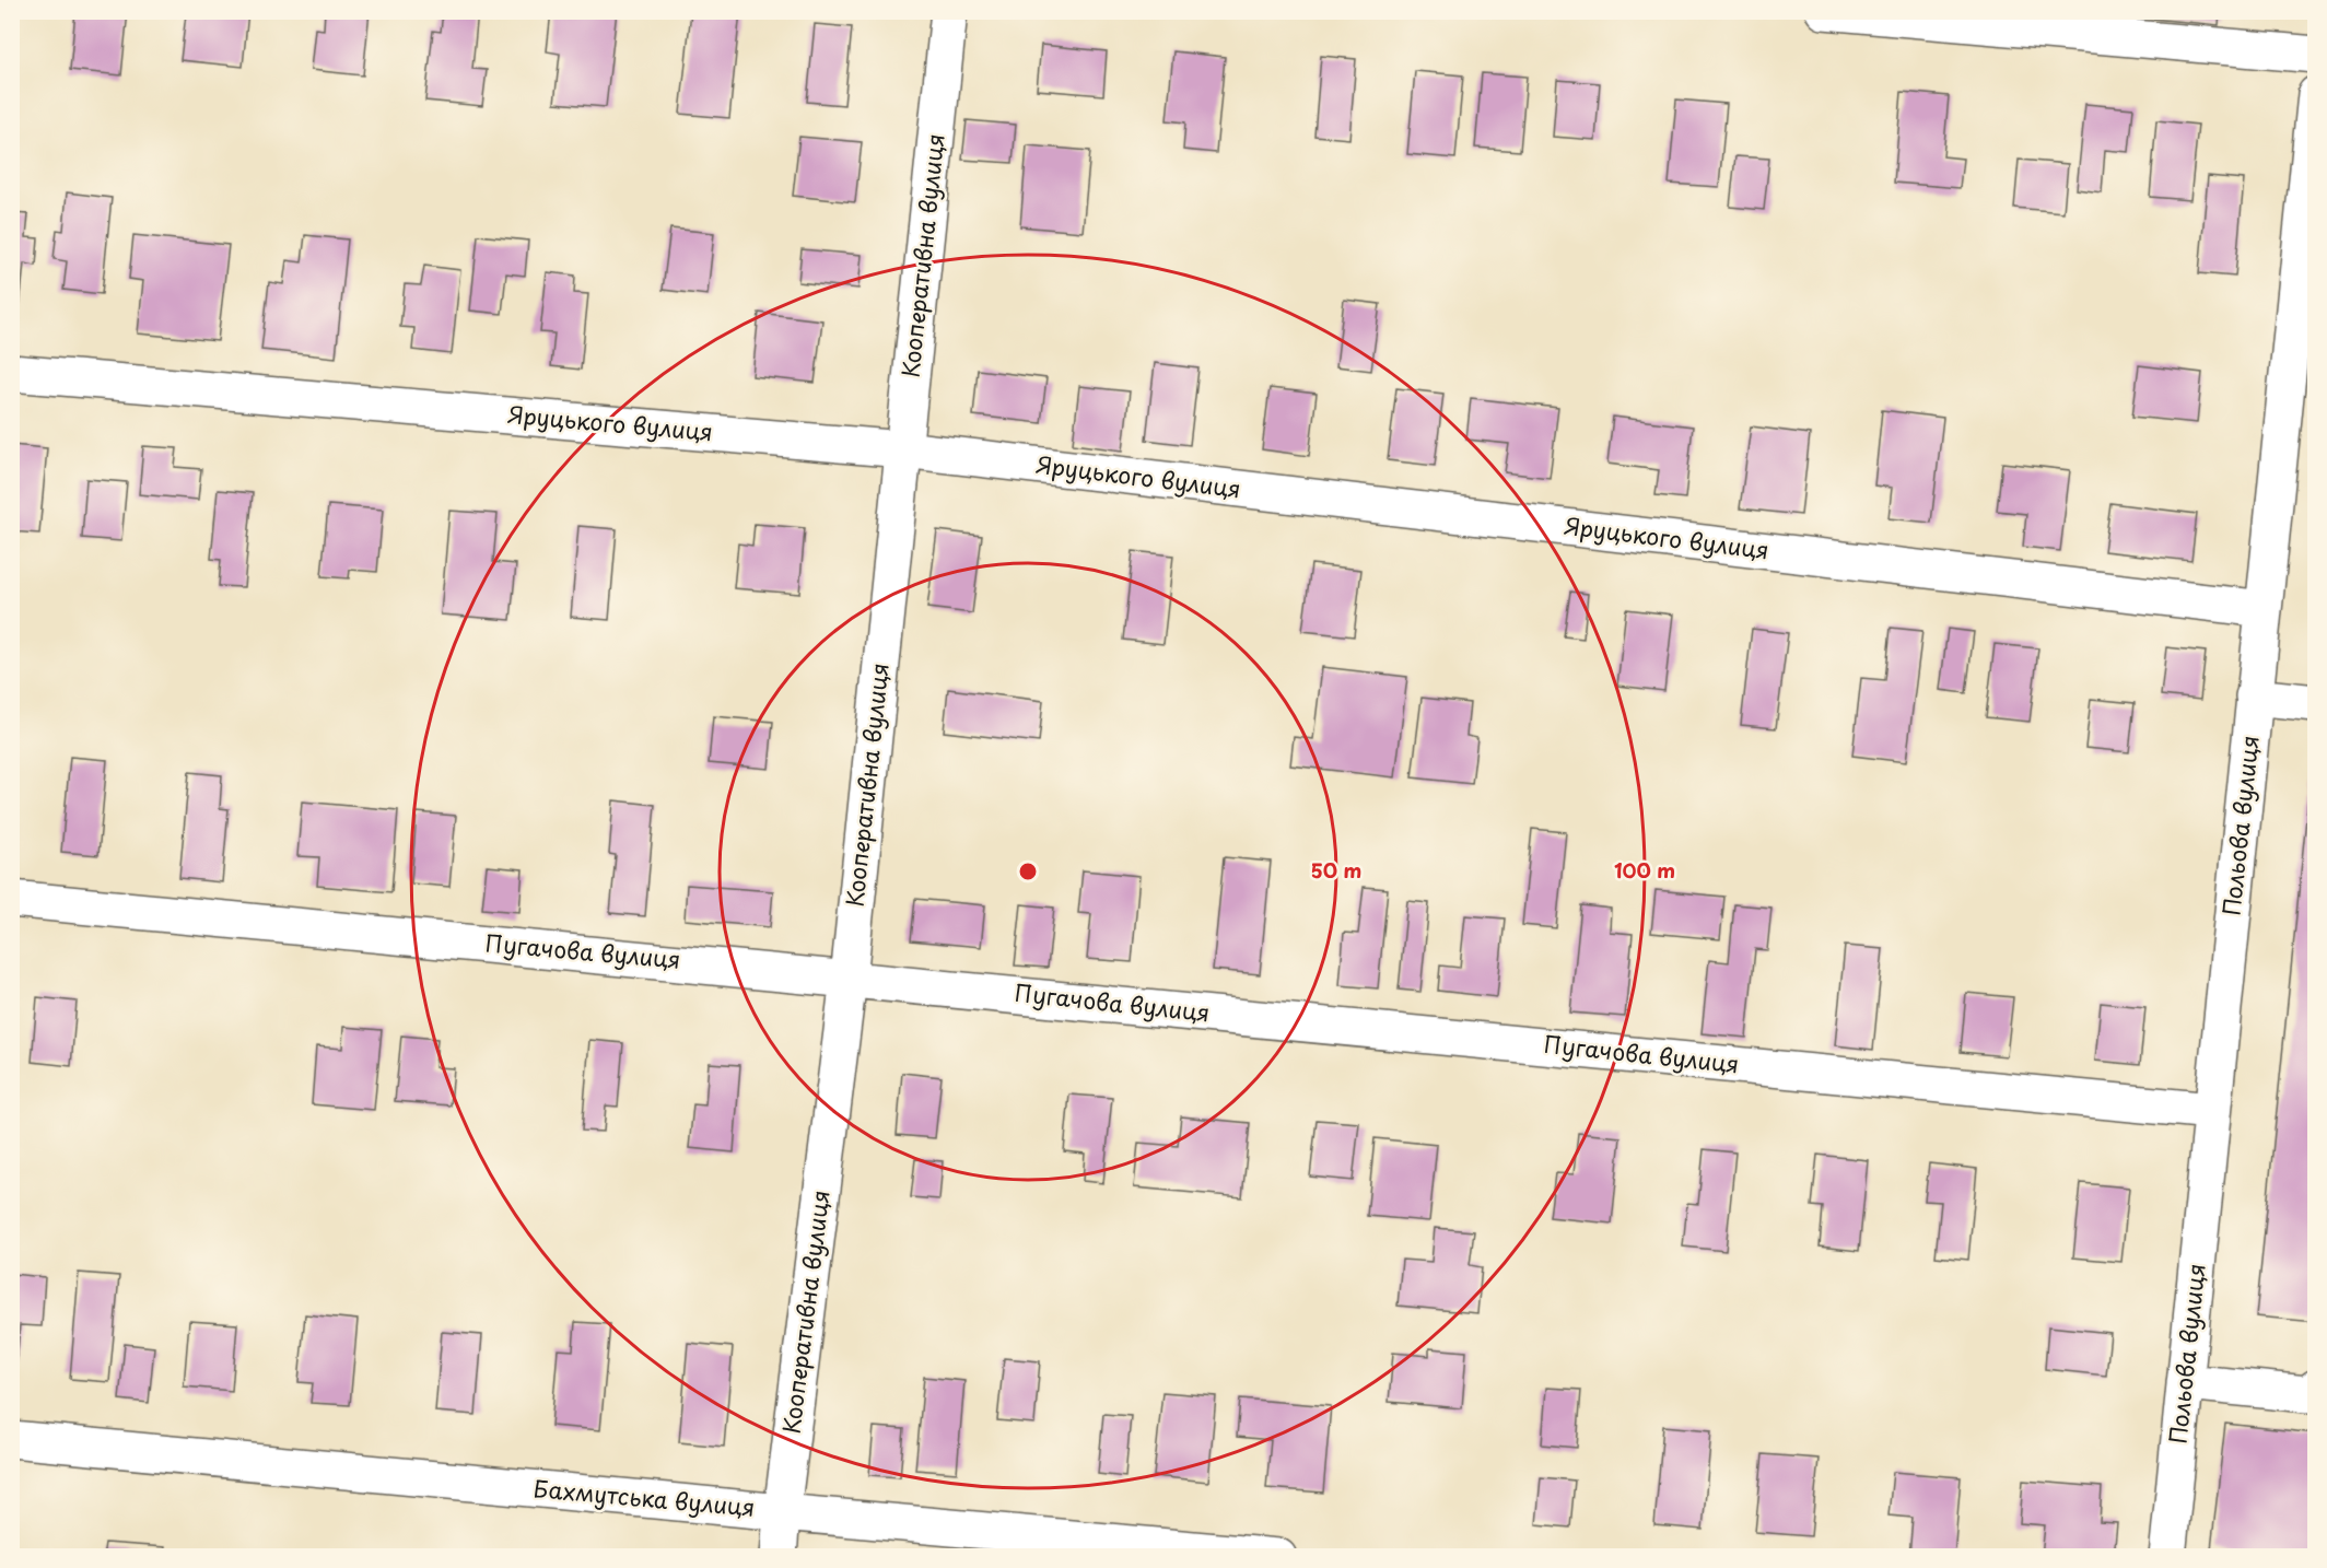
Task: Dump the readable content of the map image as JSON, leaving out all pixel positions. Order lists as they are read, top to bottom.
{
  "streets": {
    "street": [
      "Кооперативна вулиця",
      "Яруцького вулиця",
      "Польова вулиця",
      "Пугачова вулиця",
      "Бахмутська вулиця"
    ]
  },
  "crossings": [
    ["Кооперативна вулиця", "Яруцького вулиця"],
    ["Кооперативна вулиця", "Пугачова вулиця"],
    ["Кооперативна вулиця", "Бахмутська вулиця"],
    ["Яруцького вулиця", "Польова вулиця"],
    ["Польова вулиця", "Пугачова вулиця"]
  ],
  "rings": ["50 m", "100 m"]
}
